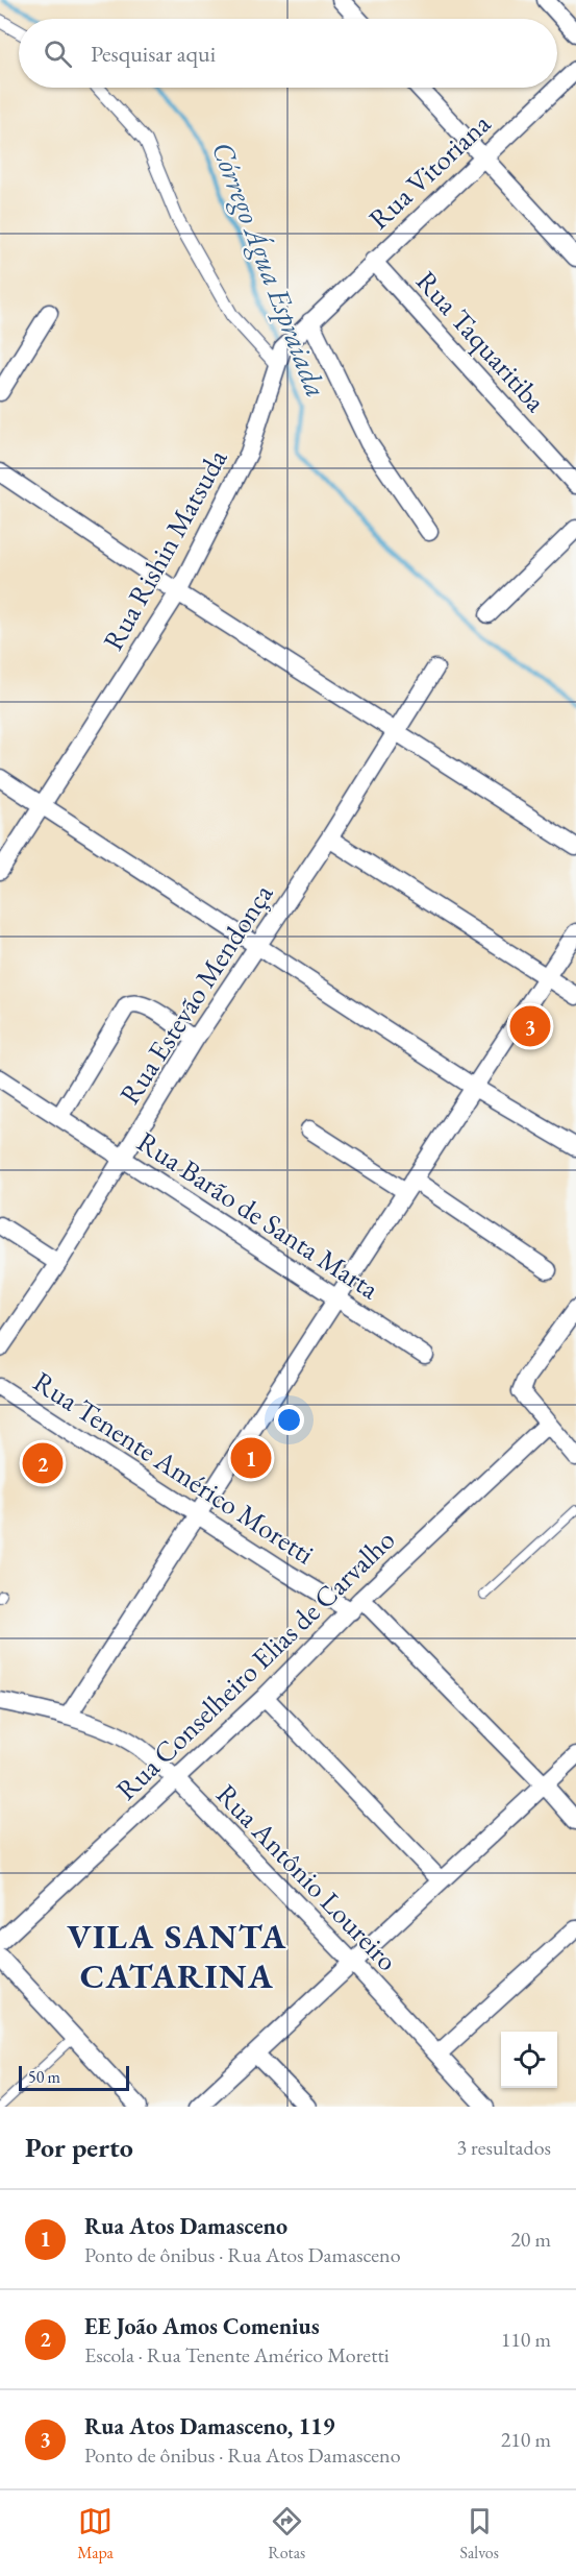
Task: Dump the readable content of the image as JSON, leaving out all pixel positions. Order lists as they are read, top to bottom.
{
  "streets": {
    "street": [
      "Rua Vitoriana",
      "Rua Taquaritiba",
      "Rua Rishin Matsuda",
      "Rua Estevão Mendonça",
      "Rua Barão de Santa Marta",
      "Rua Tenente Américo Moretti",
      "Rua Conselheiro Elias de Carvalho",
      "Rua Antônio Loureiro"
    ]
  },
  "crossings": [
    ["Rua Vitoriana", "Rua Taquaritiba"],
    ["Rua Vitoriana", "Rua Rishin Matsuda"],
    ["Rua Taquaritiba", "Rua Rishin Matsuda"],
    ["Rua Estevão Mendonça", "Rua Barão de Santa Marta"],
    ["Rua Tenente Américo Moretti", "Rua Conselheiro Elias de Carvalho"],
    ["Rua Conselheiro Elias de Carvalho", "Rua Antônio Loureiro"]
  ],
  "districts": ["VILA SANTA CATARINA"],
  "water": ["Córrego Água Espraiada"],
  "scale_bar": "50 m",
  "page": {
    "search": "Pesquisar aqui",
    "pins": ["3", "1", "2"],
    "scale": "50 m",
    "heading": ["Por perto", "3 resultados"],
    "list": [
      {
        "mark": "1",
        "name": "Rua Atos Damasceno",
        "note": "Ponto de ônibus · Rua Atos Damasceno",
        "value": "20 m"
      },
      {
        "mark": "2",
        "name": "EE João Amos Comenius",
        "note": "Escola · Rua Tenente Américo Moretti",
        "value": "110 m"
      },
      {
        "mark": "3",
        "name": "Rua Atos Damasceno, 119",
        "note": "Ponto de ônibus · Rua Atos Damasceno",
        "value": "210 m"
      }
    ],
    "nav": ["Mapa", "Rotas", "Salvos"]
  }
}
